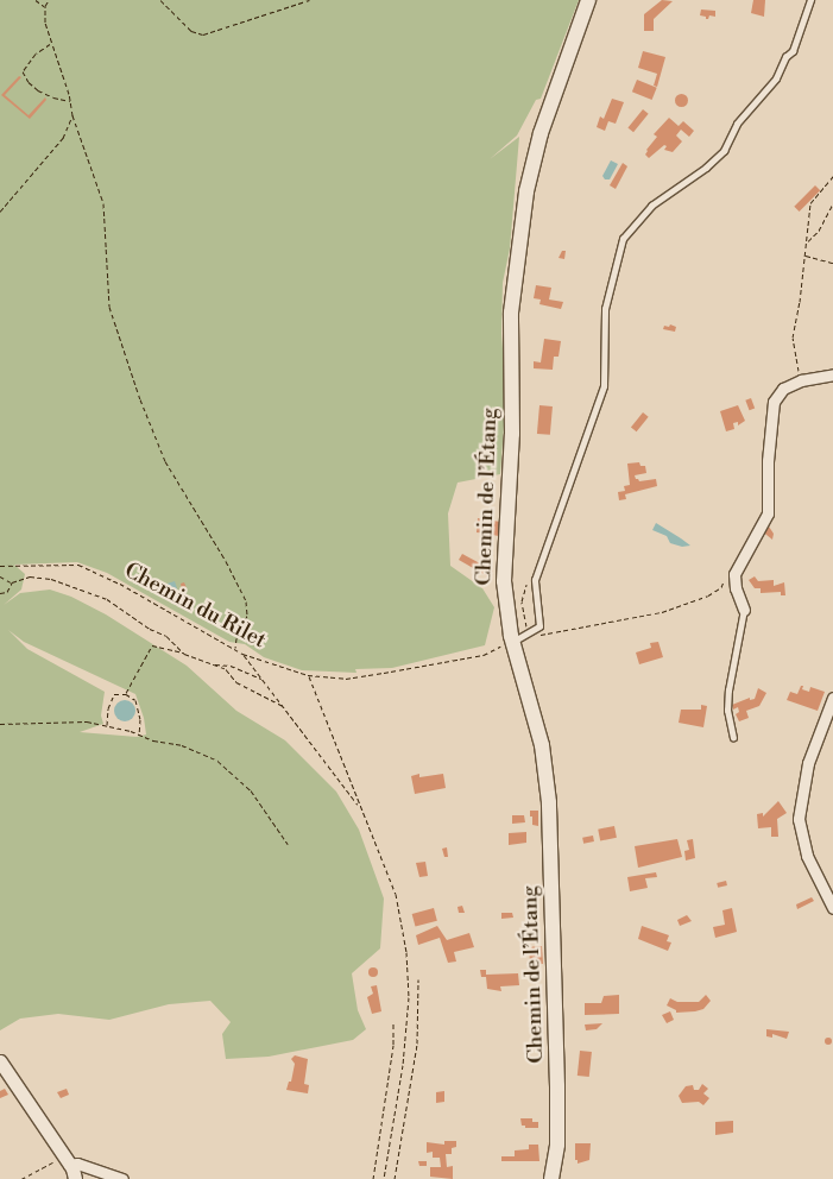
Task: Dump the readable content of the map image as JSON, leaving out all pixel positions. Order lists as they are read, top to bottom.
{
  "streets": {
    "main road": ["Chemin de l’Étang"],
    "path": ["Chemin du Rilet"]
  },
  "crossings": [
    ["Chemin de l’Étang", "Chemin du Rilet"]
  ]
}
